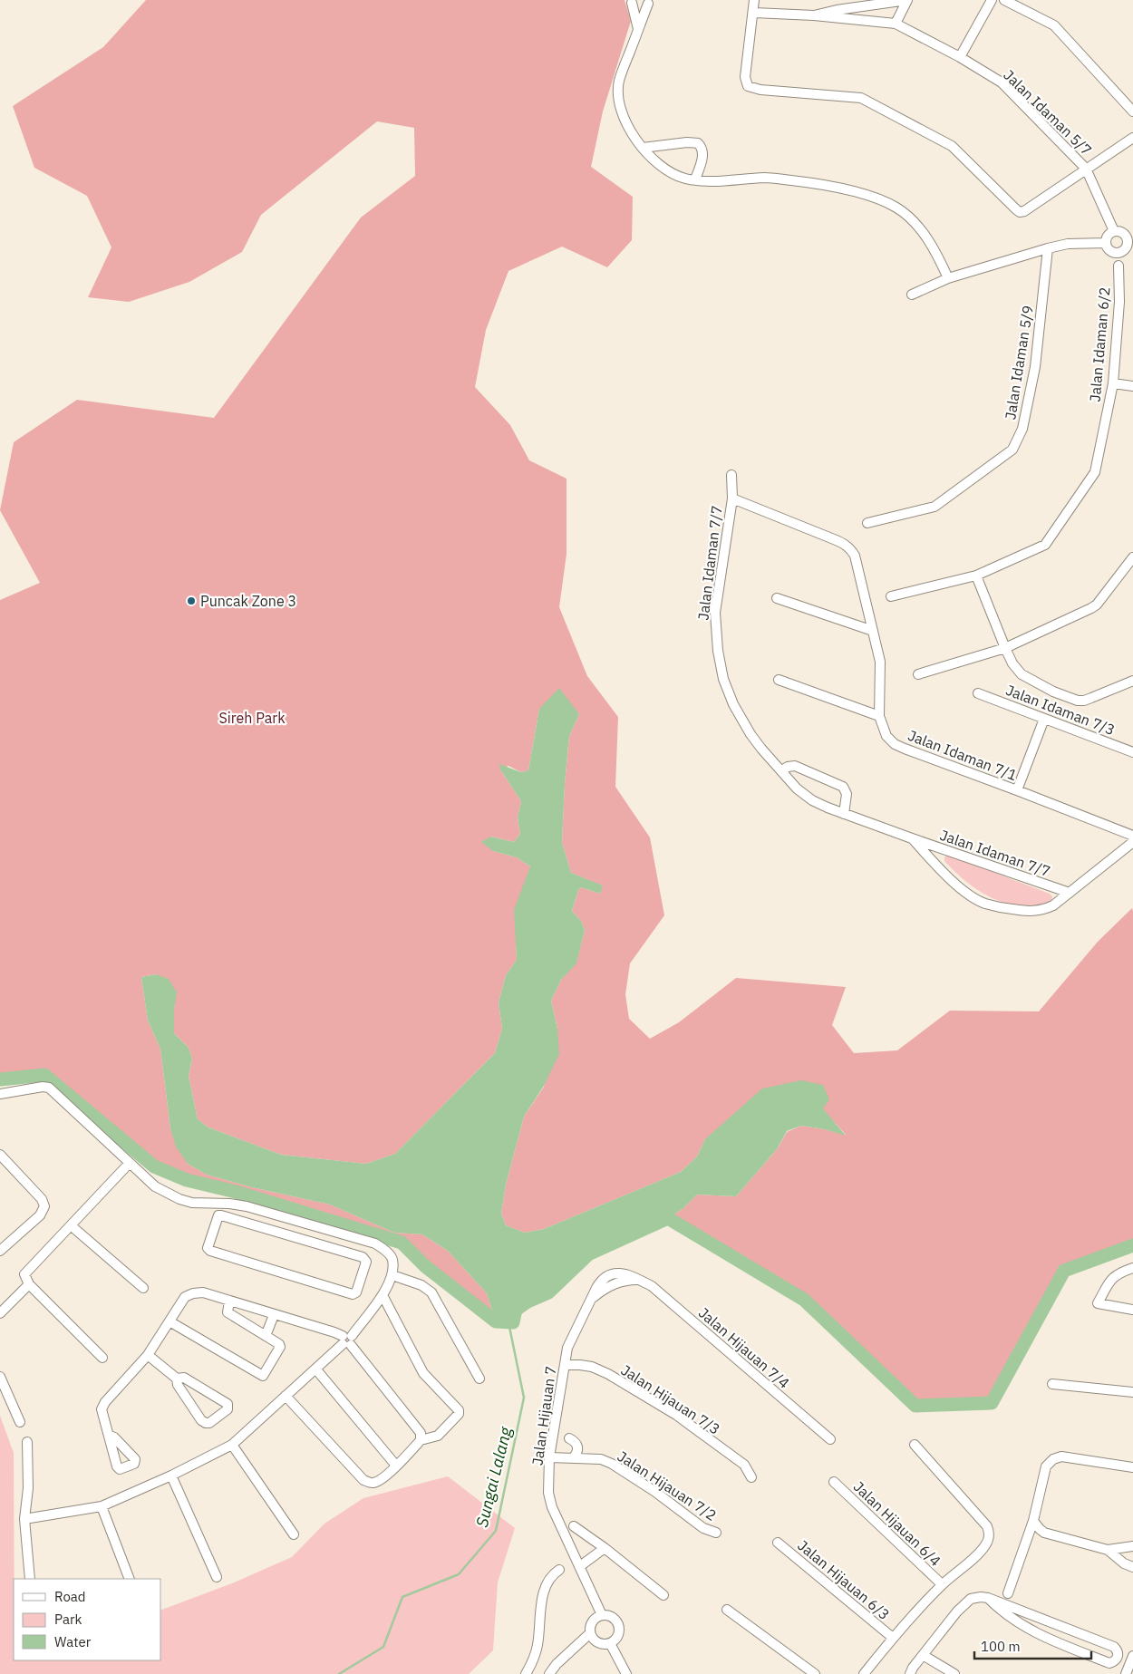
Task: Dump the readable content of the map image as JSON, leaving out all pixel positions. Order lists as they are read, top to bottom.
{
  "streets": {
    "street": [
      "Jalan Idaman 5/7",
      "Jalan Idaman 6/2",
      "Jalan Idaman 5/9",
      "Jalan Idaman 7/7",
      "Jalan Idaman 7/3",
      "Jalan Idaman 7/1",
      "Jalan Hijauan 7/4",
      "Jalan Hijauan 7/3",
      "Jalan Hijauan 7",
      "Jalan Hijauan 7/2",
      "Jalan Hijauan 6/4",
      "Jalan Hijauan 6/3"
    ]
  },
  "crossings": [
    ["Jalan Idaman 7/7", "Jalan Idaman 7/1"],
    ["Jalan Hijauan 7/4", "Jalan Hijauan 7"],
    ["Jalan Hijauan 7/3", "Jalan Hijauan 7"],
    ["Jalan Hijauan 7", "Jalan Hijauan 7/2"]
  ],
  "water": ["Sungai Lalang"],
  "parks": ["Sireh Park"],
  "places": ["Puncak Zone 3"],
  "legend": ["Road", "Park", "Water"],
  "scale_bar": "100 m"
}
